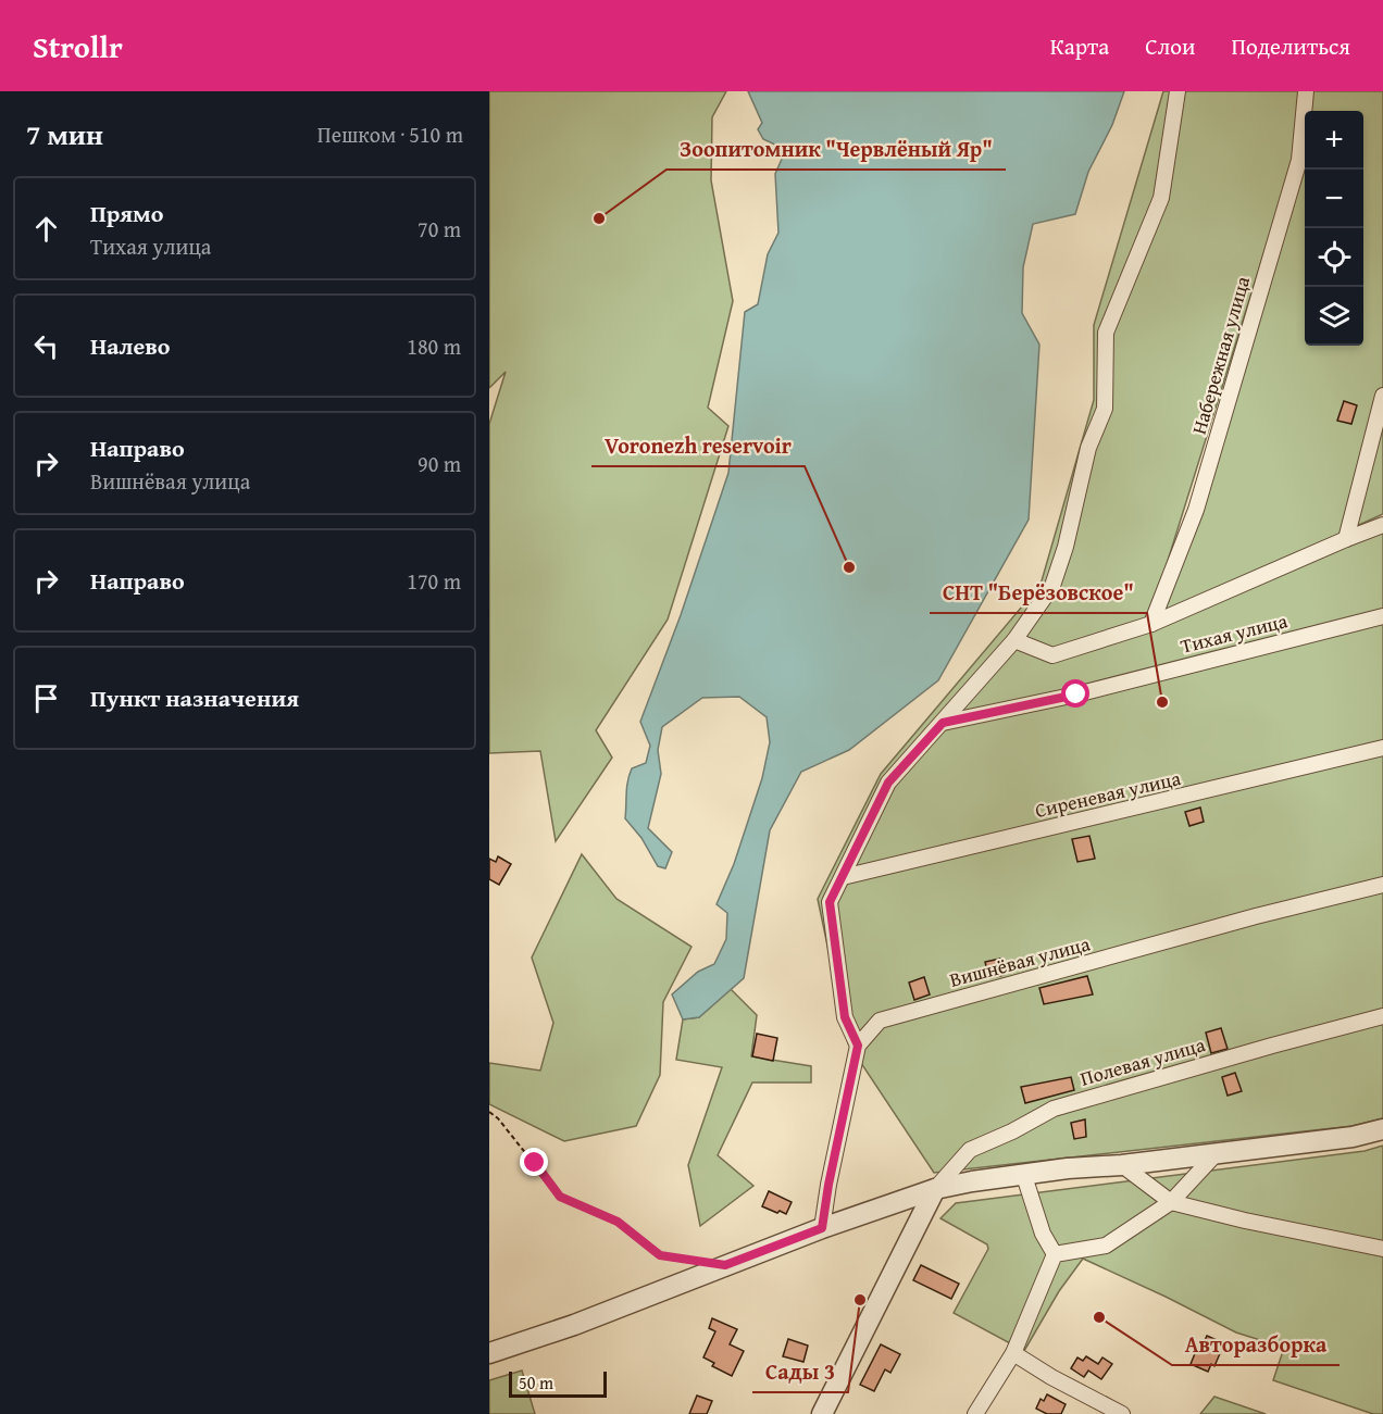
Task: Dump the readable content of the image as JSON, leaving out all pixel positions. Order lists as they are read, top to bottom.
{
  "streets": {
    "street": [
      "Набережная улица",
      "Тихая улица",
      "Сиреневая улица",
      "Вишнёвая улица",
      "Полевая улица"
    ]
  },
  "places": [
    "Зоопитомник \"Червлёный Яр\"",
    "Voronezh reservoir",
    "СНТ \"Берёзовское\"",
    "Сады 3",
    "Авторазборка"
  ],
  "scale_bar": "50 m",
  "page": {
    "header": "Strollr",
    "nav": ["Карта", "Слои", "Поделиться"],
    "heading": ["7 мин", "Пешком · 510 m"],
    "map_buttons": ["+", "−"],
    "list": [
      ["Прямо", "Тихая улица", "70 m"],
      ["Налево", "180 m"],
      ["Направо", "Вишнёвая улица", "90 m"],
      ["Направо", "170 m"],
      "Пункт назначения"
    ],
    "scale": "50 m"
  }
}
